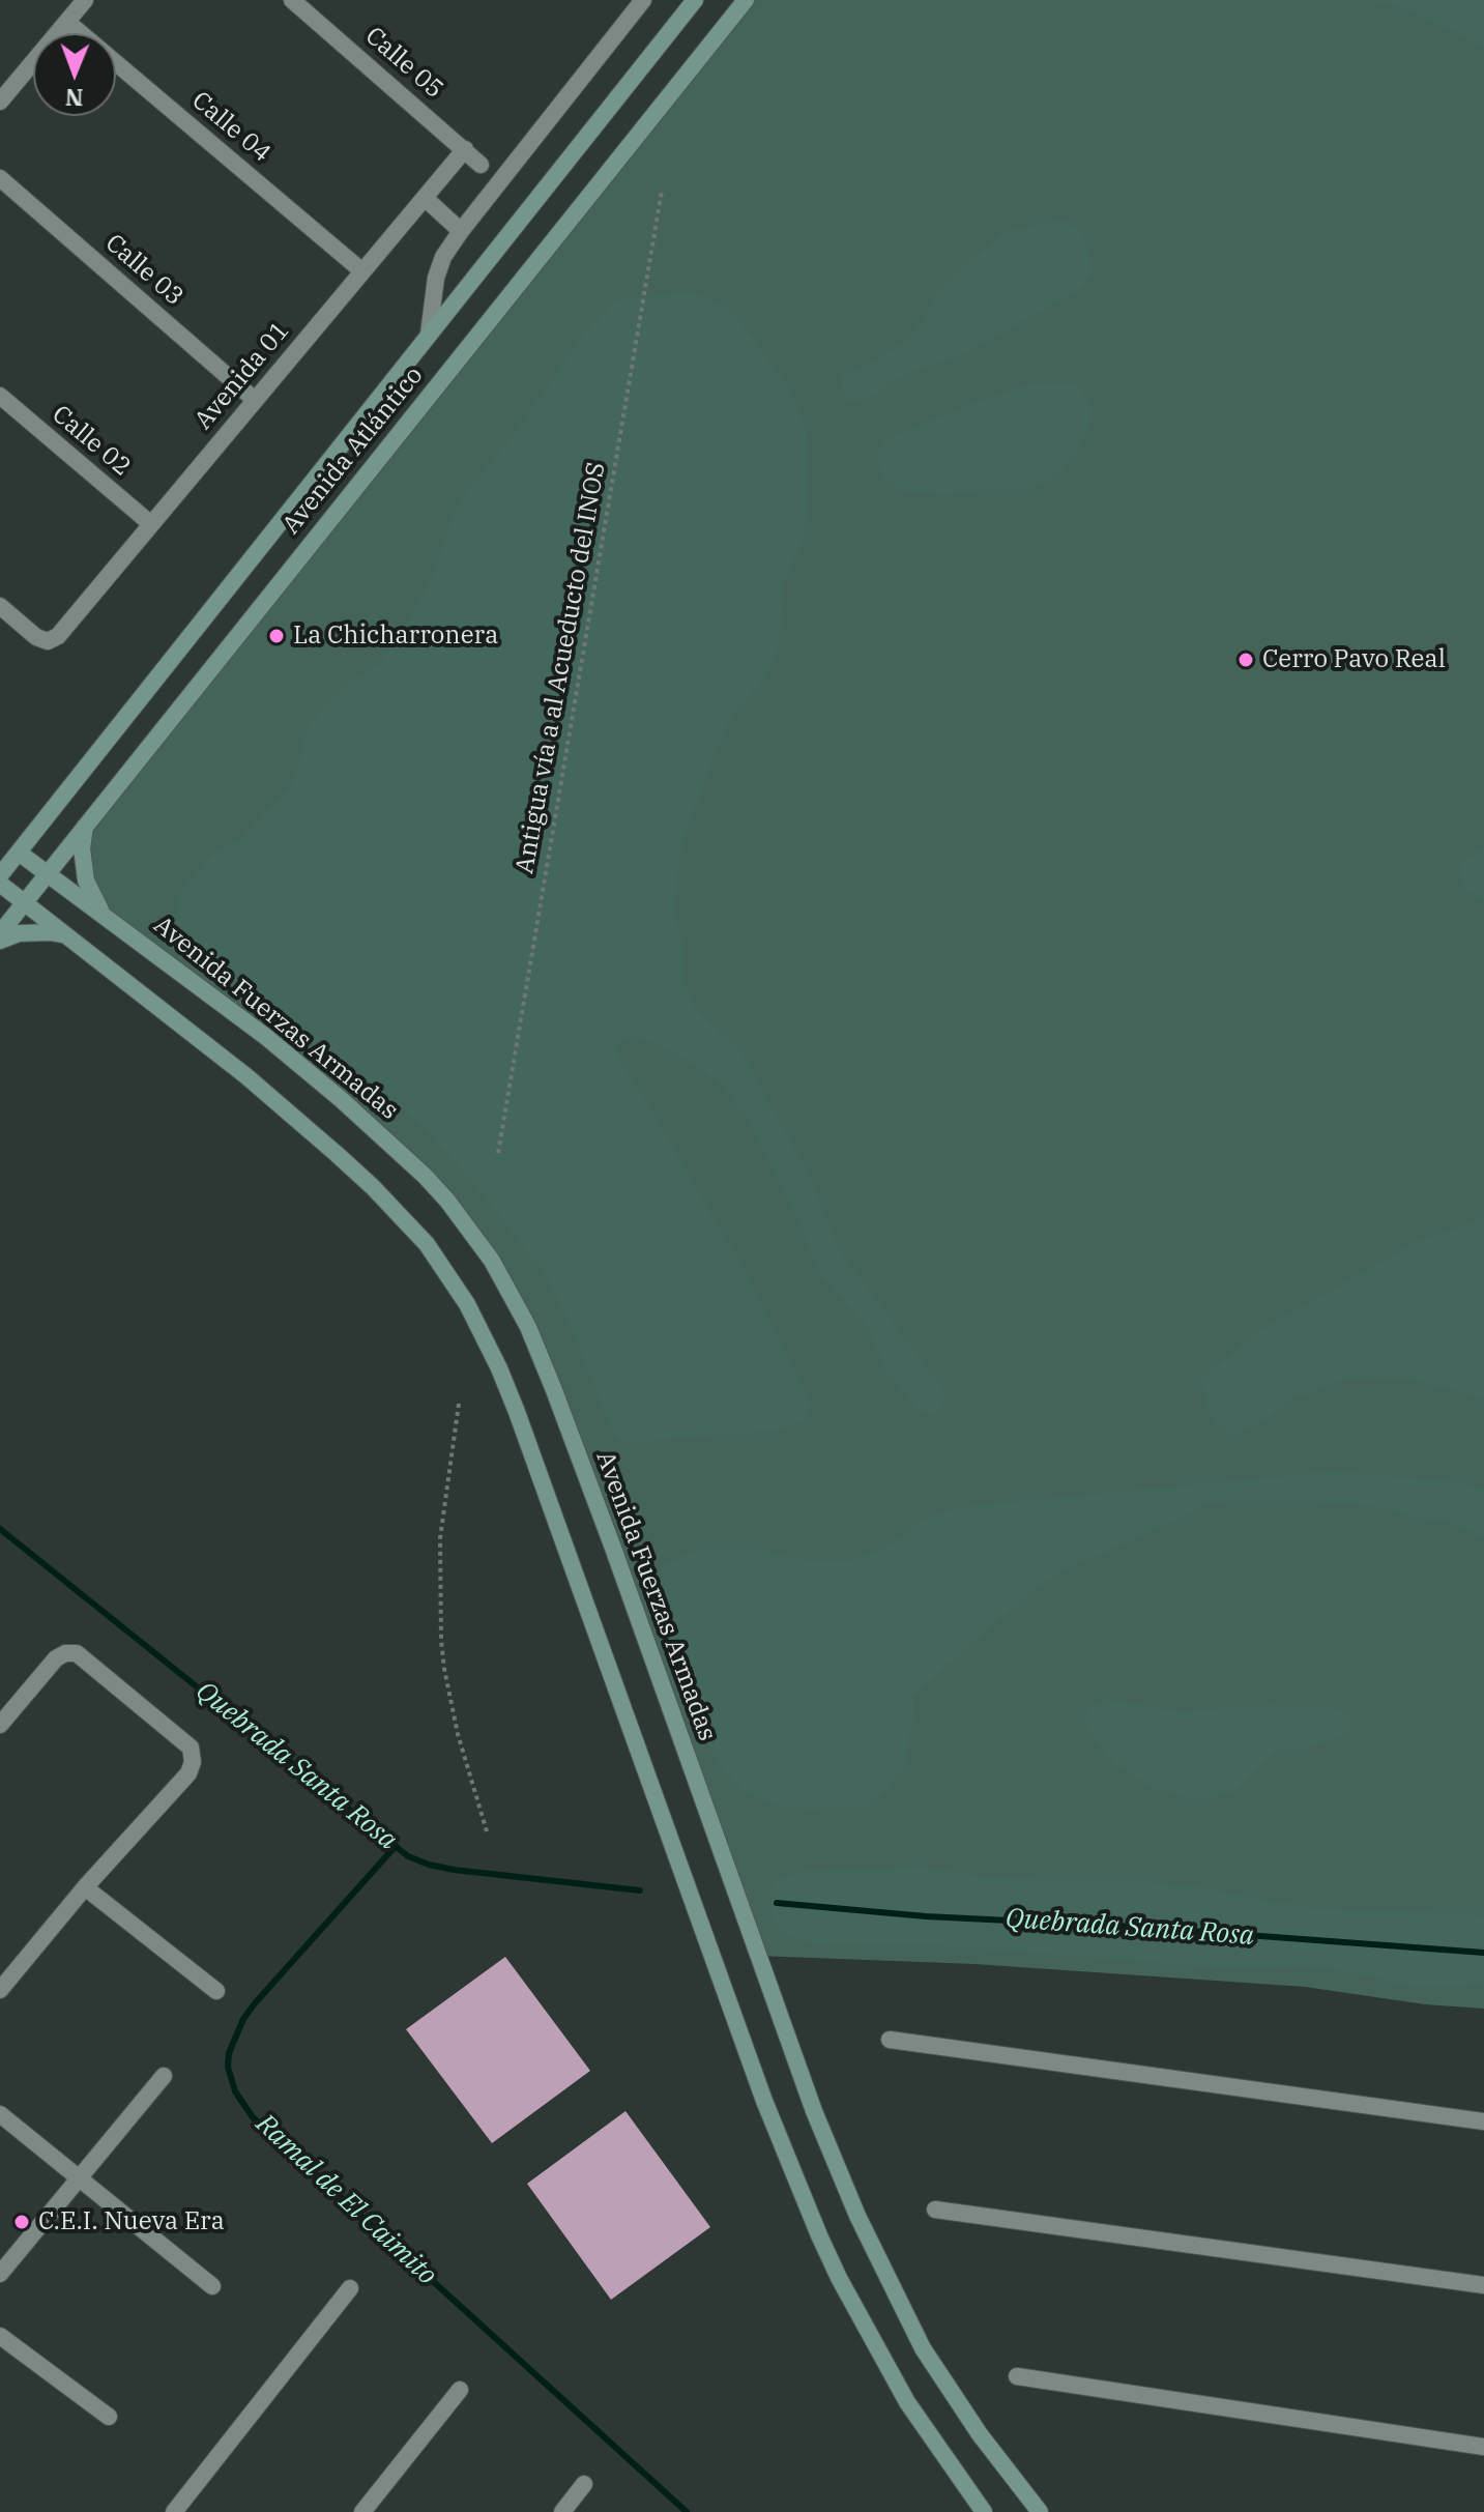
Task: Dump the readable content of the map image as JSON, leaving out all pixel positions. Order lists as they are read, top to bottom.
{
  "streets": {
    "street": [
      "Calle 05",
      "Calle 04",
      "Calle 03",
      "Avenida 01",
      "Calle 02",
      "Avenida Atlántico",
      "Avenida Fuerzas Armadas"
    ],
    "path": ["Antigua vía a al Acueducto del INOS"]
  },
  "crossings": [
    ["Calle 05", "Avenida 01"],
    ["Calle 04", "Avenida 01"],
    ["Calle 03", "Avenida 01"],
    ["Avenida 01", "Calle 02"],
    ["Avenida Atlántico", "Avenida Fuerzas Armadas"]
  ],
  "water": ["Quebrada Santa Rosa", "Ramal de El Caimito"],
  "places": ["La Chicharronera", "Cerro Pavo Real", "C.E.I. Nueva Era"],
  "north": "bottom"
}
